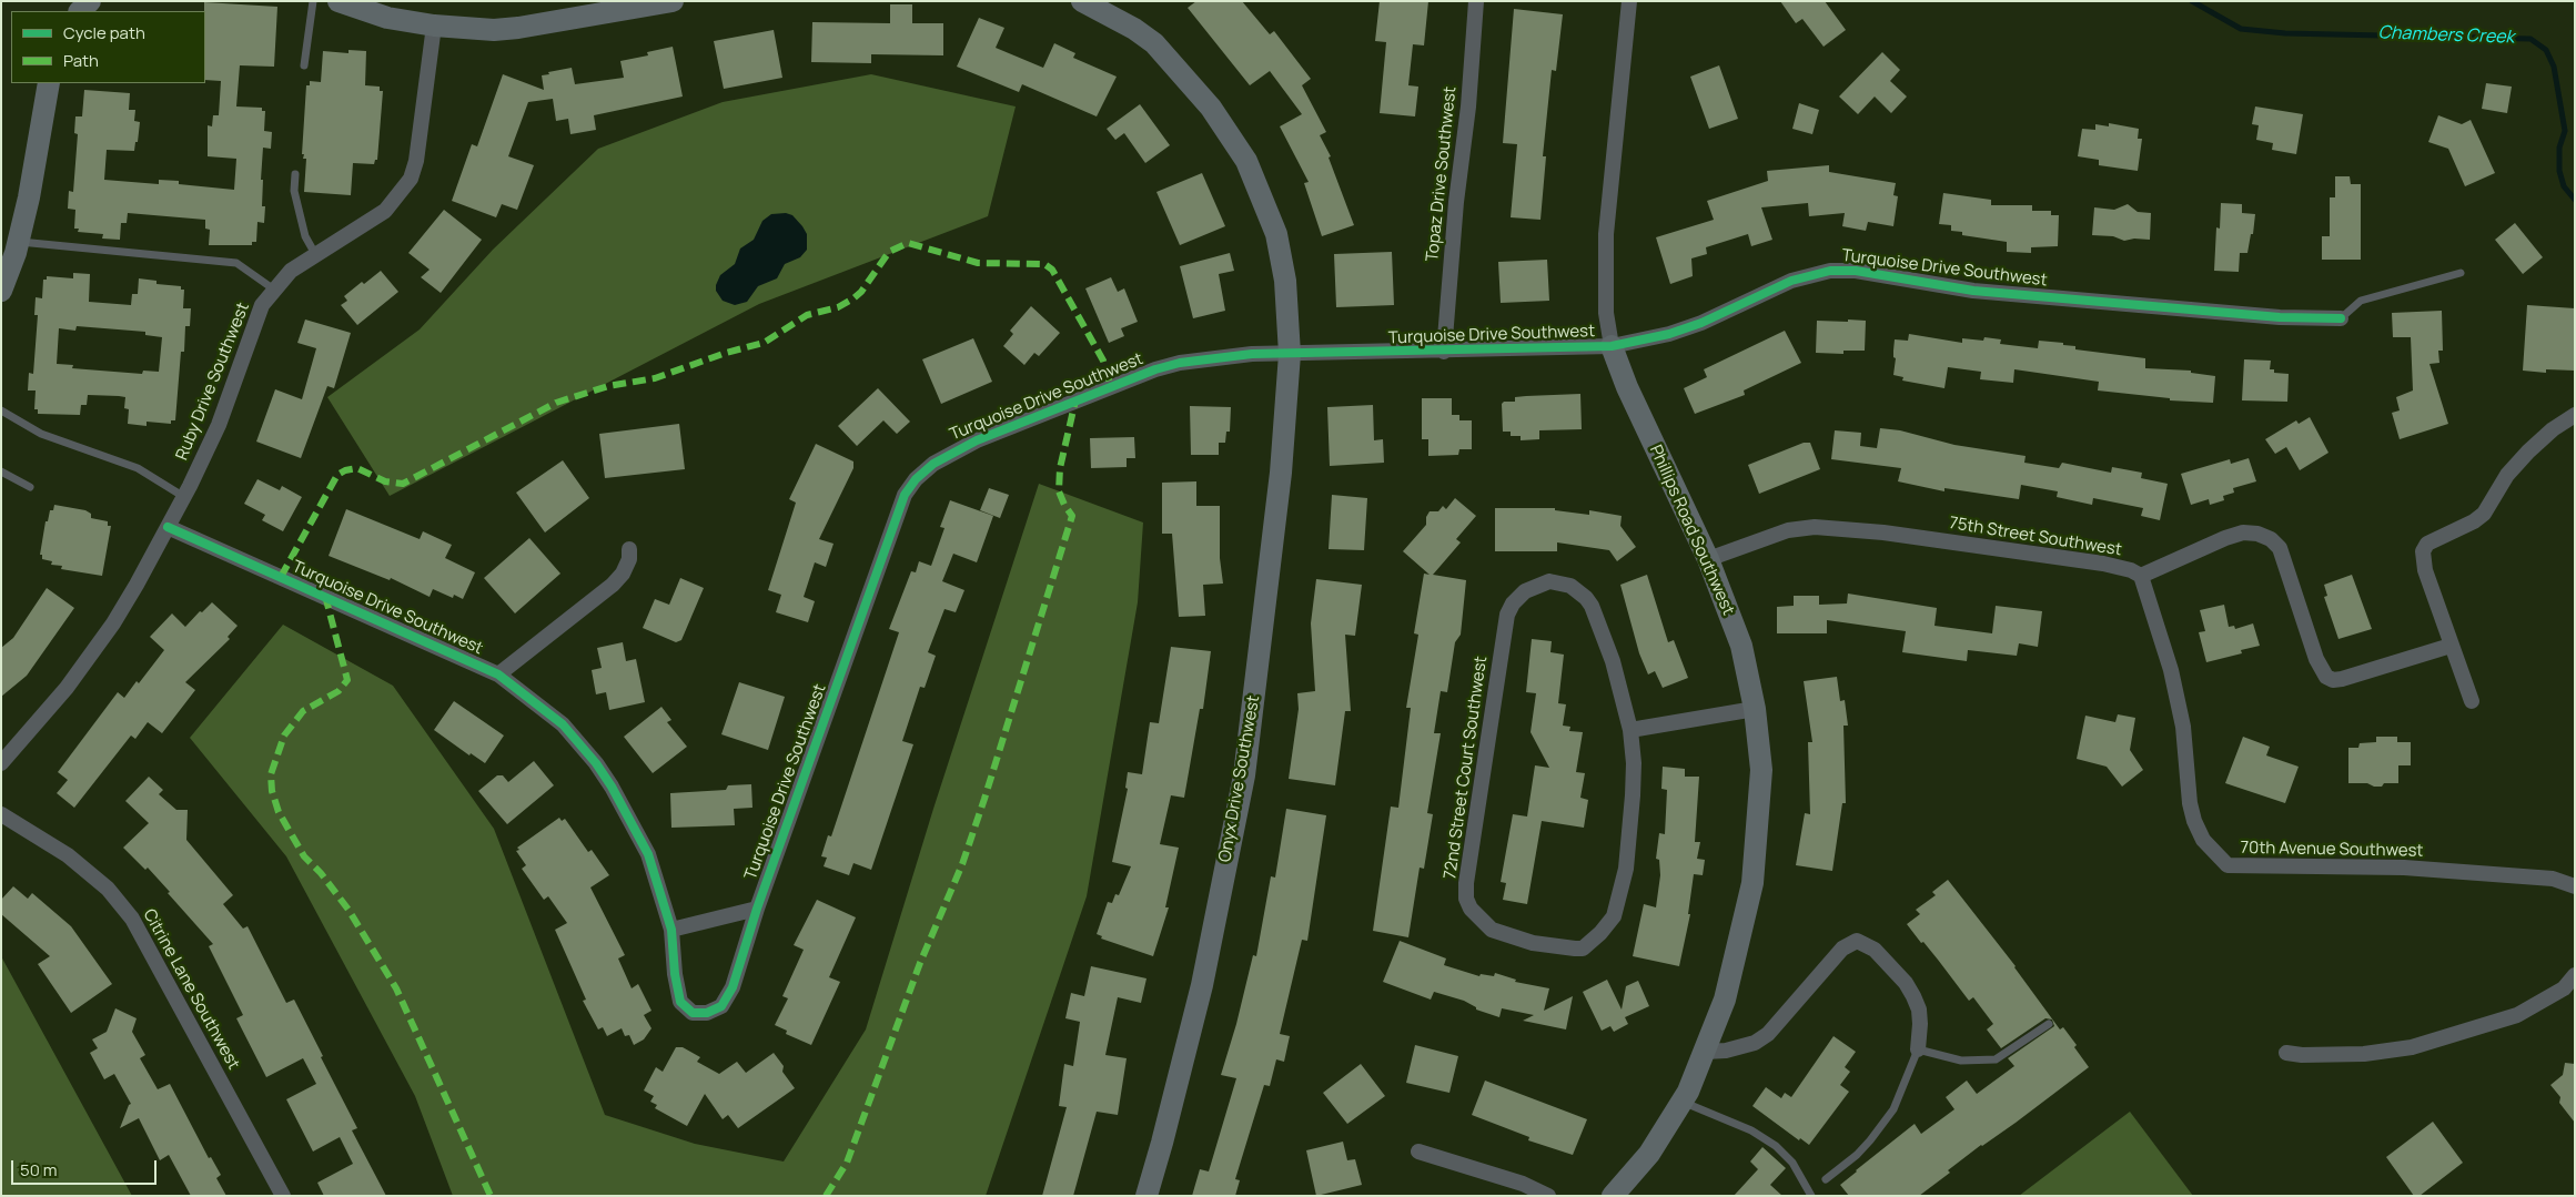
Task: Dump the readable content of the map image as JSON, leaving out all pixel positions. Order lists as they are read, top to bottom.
{
  "streets": {
    "street": [
      "Topaz Drive Southwest",
      "Turquoise Drive Southwest",
      "Ruby Drive Southwest",
      "Phillips Road Southwest",
      "75th Street Southwest",
      "72nd Street Court Southwest",
      "Onyx Drive Southwest",
      "70th Avenue Southwest",
      "Citrine Lane Southwest"
    ]
  },
  "crossings": [
    ["Topaz Drive Southwest", "Turquoise Drive Southwest"],
    ["Turquoise Drive Southwest", "Ruby Drive Southwest"],
    ["Turquoise Drive Southwest", "Phillips Road Southwest"],
    ["Turquoise Drive Southwest", "Onyx Drive Southwest"],
    ["Phillips Road Southwest", "75th Street Southwest"],
    ["75th Street Southwest", "70th Avenue Southwest"]
  ],
  "water": ["Chambers Creek"],
  "legend": ["Cycle path", "Path"],
  "scale_bar": "50 m"
}
